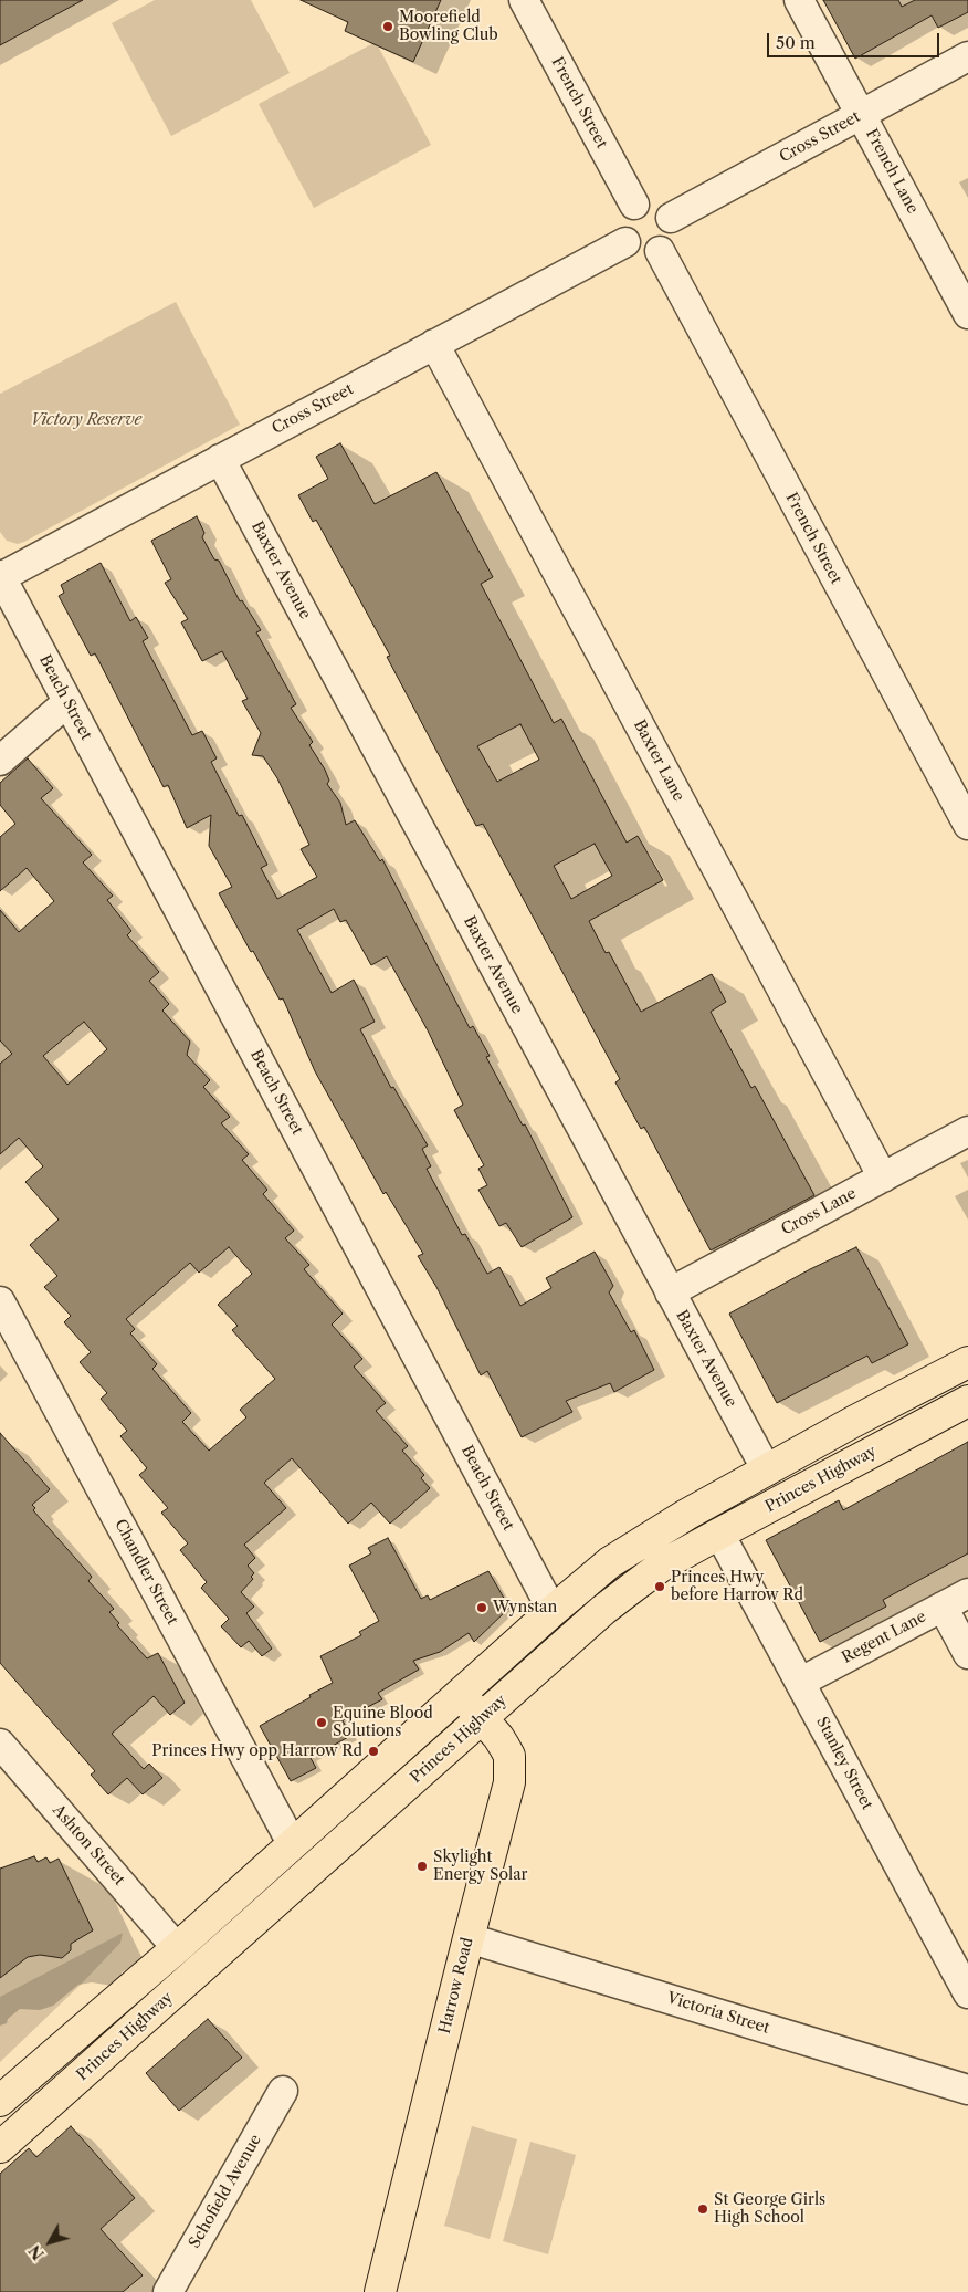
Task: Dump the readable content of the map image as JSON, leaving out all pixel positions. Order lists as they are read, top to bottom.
{
  "streets": {
    "main road": ["Princes Highway", "Harrow Road"],
    "street": [
      "French Street",
      "Cross Street",
      "French Lane",
      "Baxter Avenue",
      "Beach Street",
      "Baxter Lane",
      "Cross Lane",
      "Chandler Street",
      "Regent Lane",
      "Stanley Street",
      "Ashton Street",
      "Victoria Street",
      "Schofield Avenue"
    ]
  },
  "crossings": [
    ["French Street", "Cross Street"],
    ["Cross Street", "French Lane"],
    ["Cross Street", "Baxter Avenue"],
    ["Cross Street", "Beach Street"],
    ["Cross Street", "Baxter Lane"],
    ["Baxter Avenue", "Cross Lane"],
    ["Baxter Avenue", "Princes Highway"],
    ["Beach Street", "Princes Highway"],
    ["Baxter Lane", "Cross Lane"],
    ["Princes Highway", "Chandler Street"],
    ["Princes Highway", "Stanley Street"],
    ["Princes Highway", "Ashton Street"],
    ["Princes Highway", "Harrow Road"],
    ["Regent Lane", "Stanley Street"],
    ["Harrow Road", "Victoria Street"]
  ],
  "parks": ["Victory Reserve"],
  "places": [
    "Moorefield Bowling Club",
    "Princes Hwy before Harrow Rd",
    "Wynstan",
    "Equine Blood Solutions",
    "Princes Hwy opp Harrow Rd",
    "Skylight Energy Solar",
    "St George Girls High School"
  ],
  "scale_bar": "50 m",
  "north": "bottom left"
}
